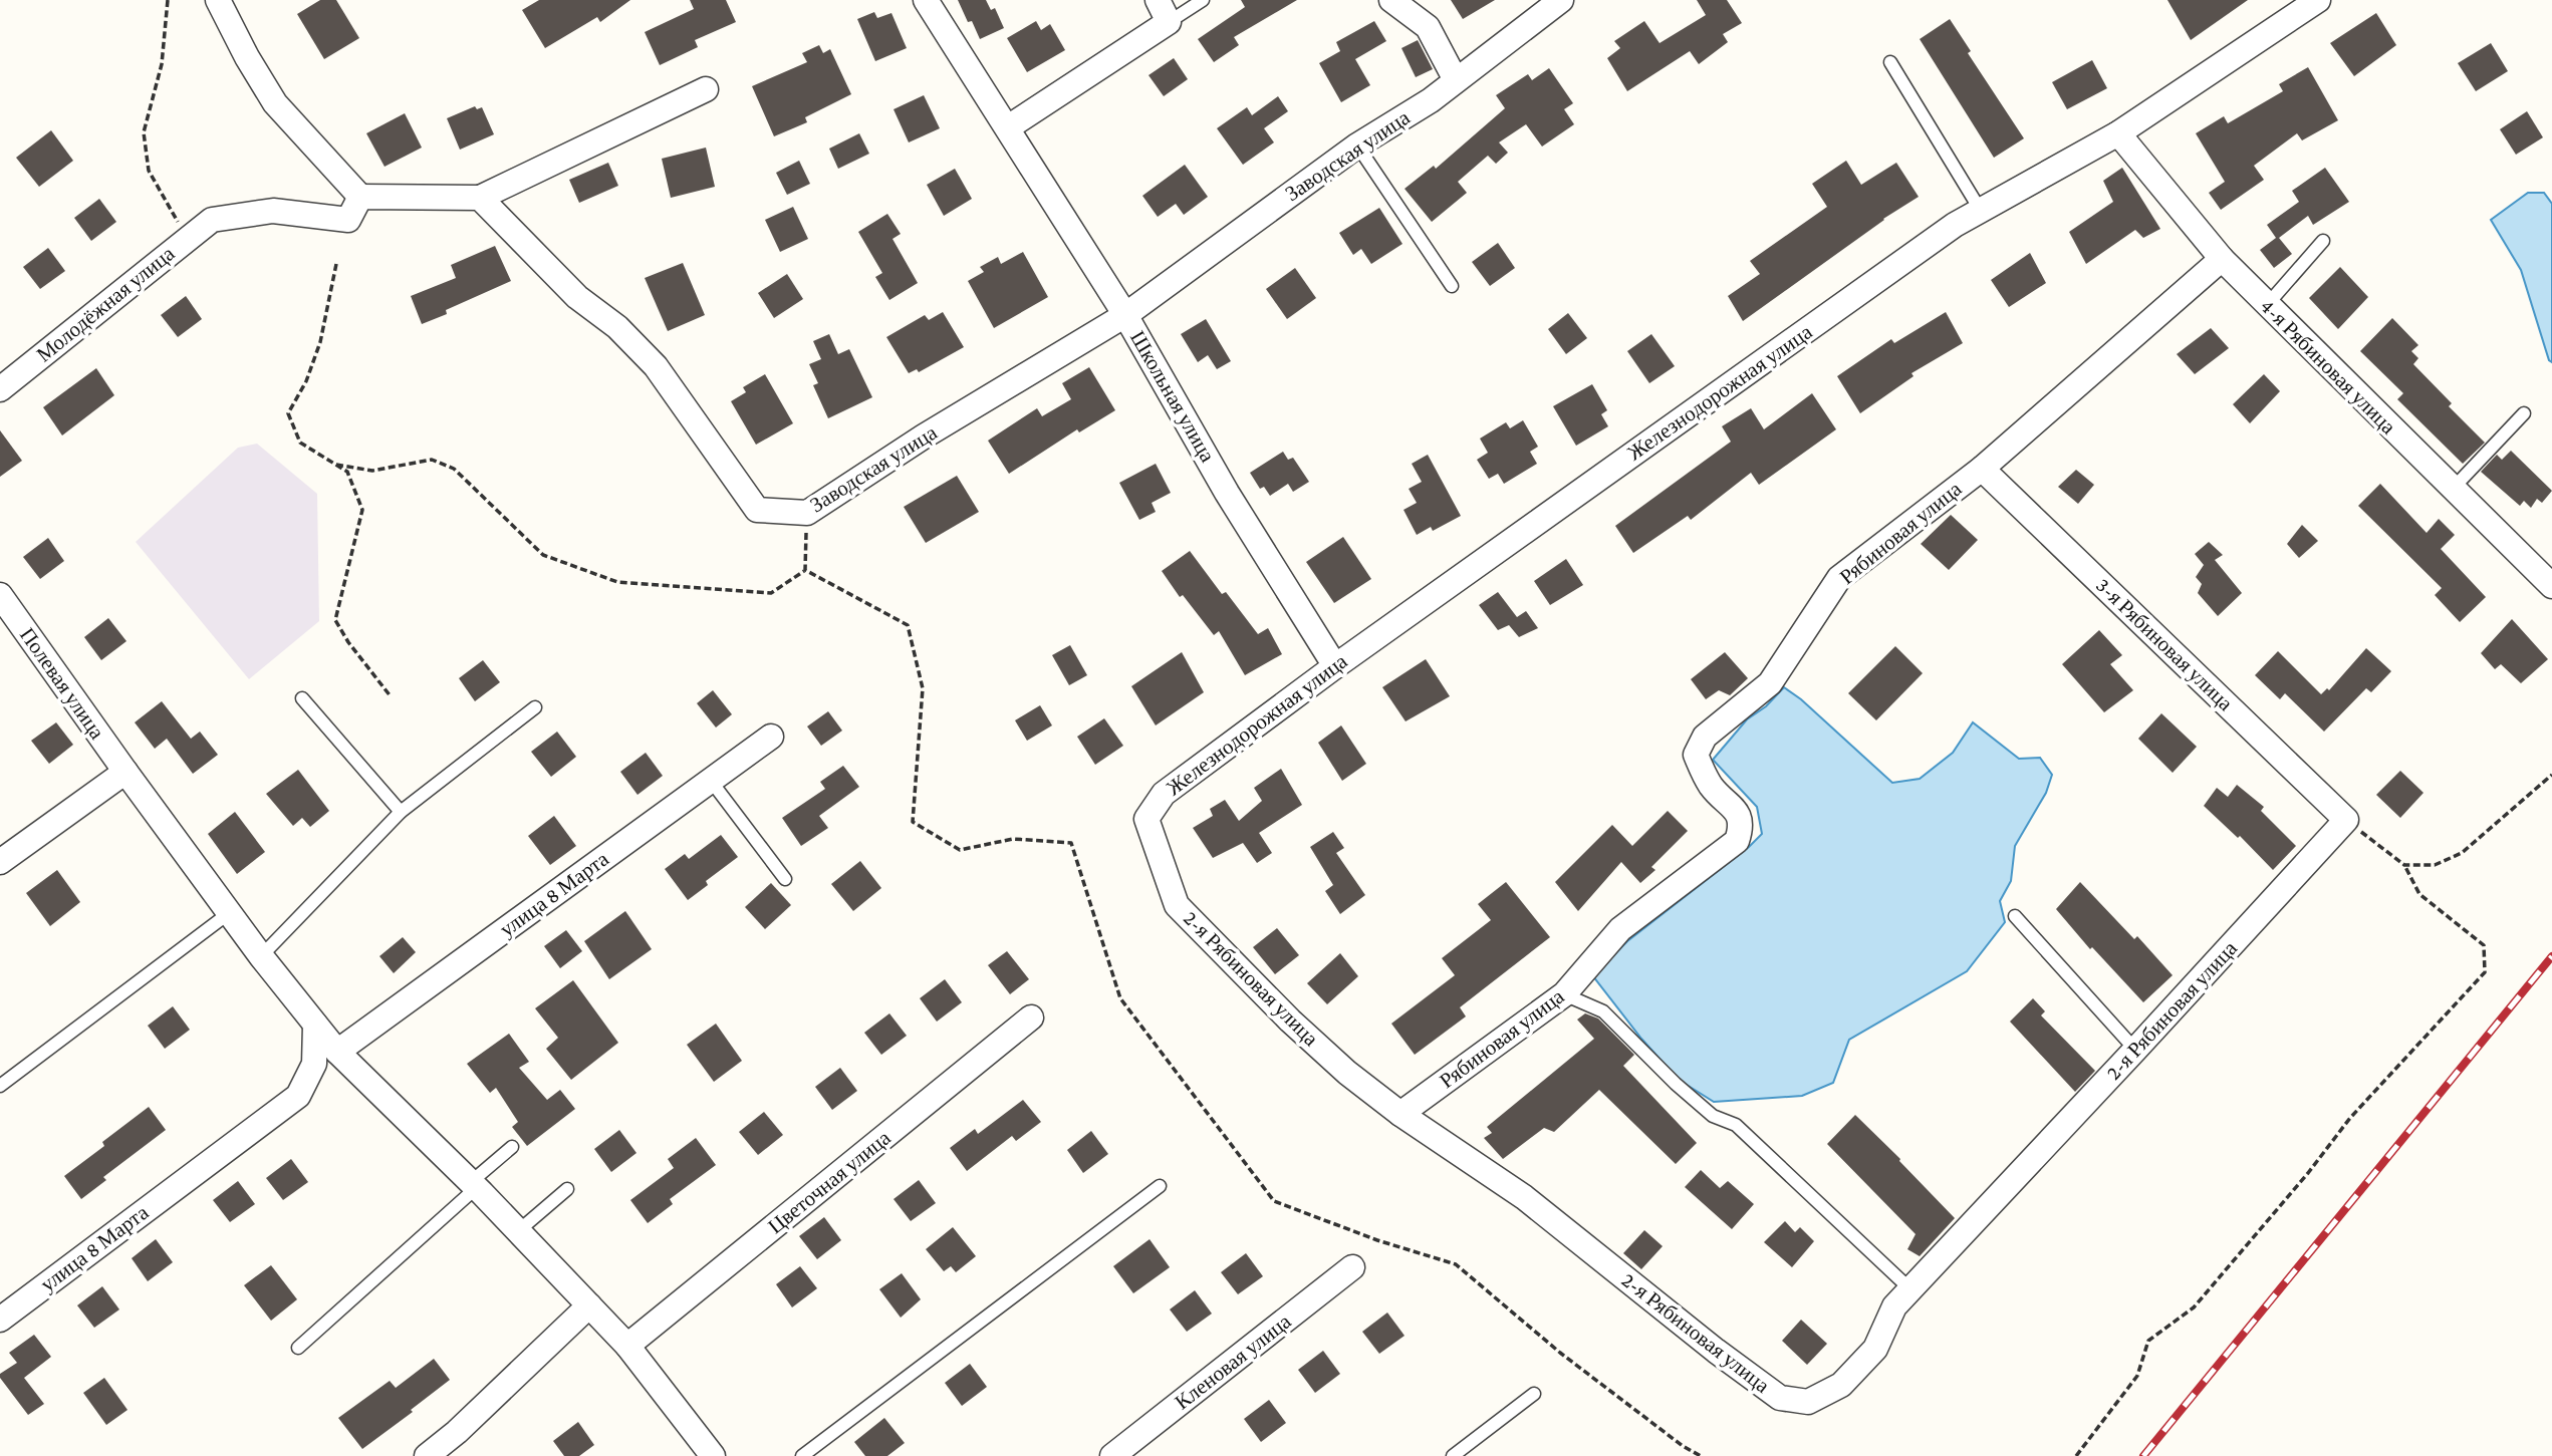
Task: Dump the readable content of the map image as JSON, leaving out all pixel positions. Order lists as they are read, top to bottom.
{
  "streets": {
    "street": [
      "Заводская улица",
      "Молодёжная улица",
      "4-я Рябиновая улица",
      "Железнодорожная улица",
      "Школьная улица",
      "Рябиновая улица",
      "3-я Рябиновая улица",
      "Полевая улица",
      "улица 8 Марта",
      "2-я Рябиновая улица",
      "Цветочная улица",
      "Кленовая улица"
    ]
  },
  "crossings": [
    ["Заводская улица", "Школьная улица"],
    ["4-я Рябиновая улица", "Железнодорожная улица"],
    ["4-я Рябиновая улица", "Рябиновая улица"],
    ["Железнодорожная улица", "Школьная улица"],
    ["Железнодорожная улица", "2-я Рябиновая улица"],
    ["Рябиновая улица", "3-я Рябиновая улица"],
    ["Рябиновая улица", "2-я Рябиновая улица"],
    ["3-я Рябиновая улица", "2-я Рябиновая улица"],
    ["Полевая улица", "улица 8 Марта"],
    ["Полевая улица", "Цветочная улица"]
  ]
}
